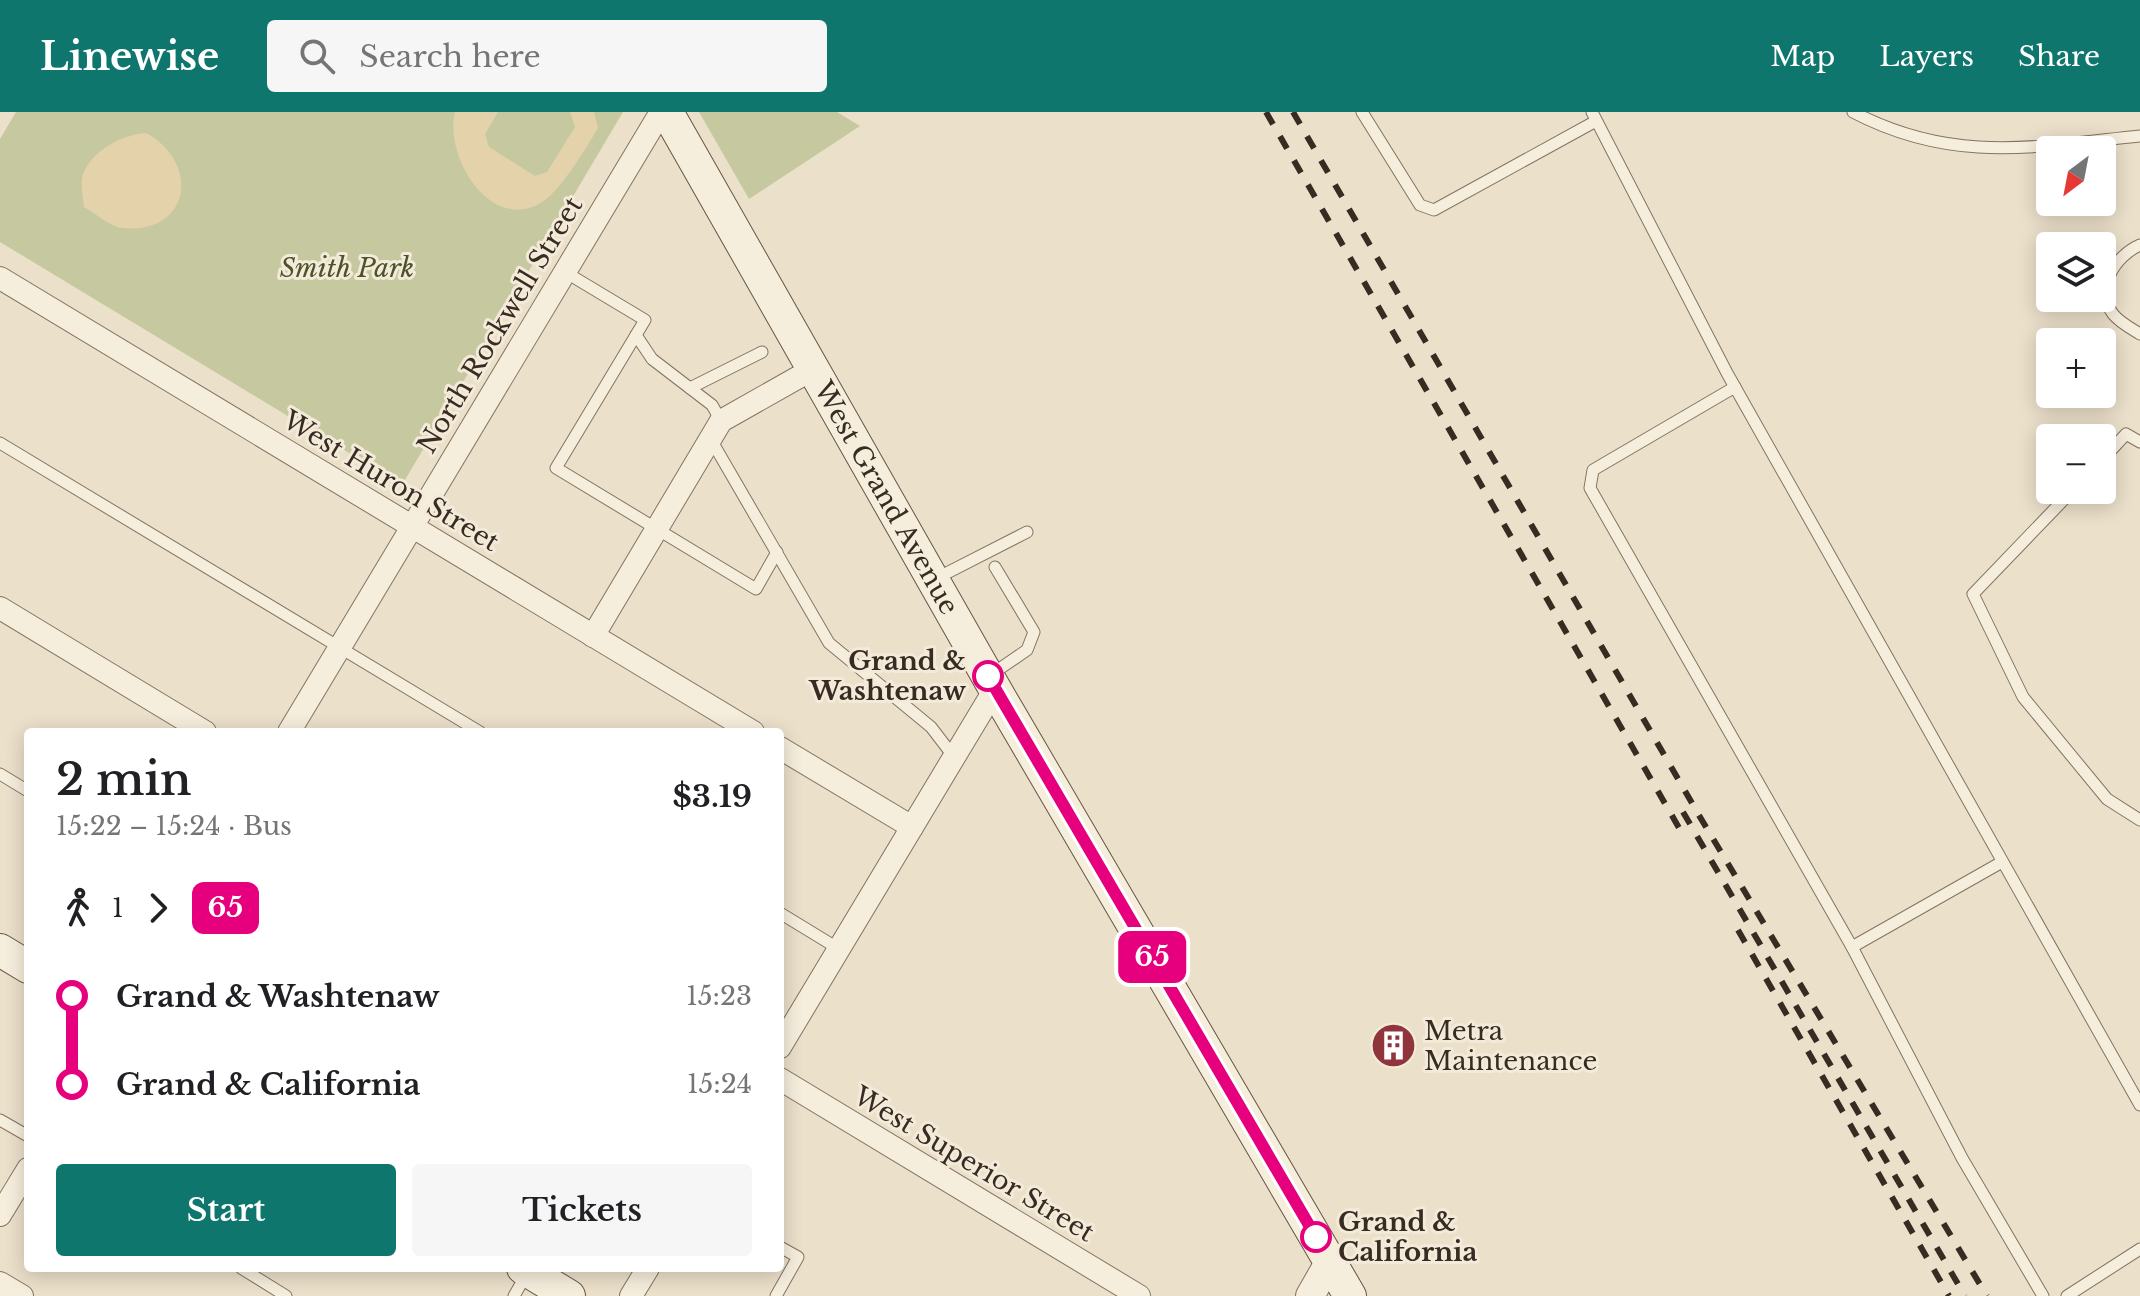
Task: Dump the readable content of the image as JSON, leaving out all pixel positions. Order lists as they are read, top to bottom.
{
  "streets": {
    "main road": ["West Grand Avenue"],
    "street": ["North Rockwell Street", "West Huron Street", "West Superior Street"]
  },
  "crossings": [
    ["North Rockwell Street", "West Huron Street"]
  ],
  "parks": ["Smith Park"],
  "places": {
    "other": ["Grand & Washtenaw", "Grand & California"],
    "building": ["Metra Maintenance"]
  },
  "lines": ["bus line 65"],
  "north": "bottom left",
  "page": {
    "header": "Linewise",
    "search": "Search here",
    "nav": ["Map", "Layers", "Share"],
    "on_map": "65",
    "map_buttons": ["+", "−"],
    "heading": ["2 min", "15:22 – 15:24 · Bus", "$3.19"],
    "legs": ["1", "65"],
    "list": [
      {
        "name": "Grand & Washtenaw",
        "value": "15:23"
      },
      {
        "name": "Grand & California",
        "value": "15:24"
      }
    ],
    "buttons": ["Start", "Tickets"]
  }
}
